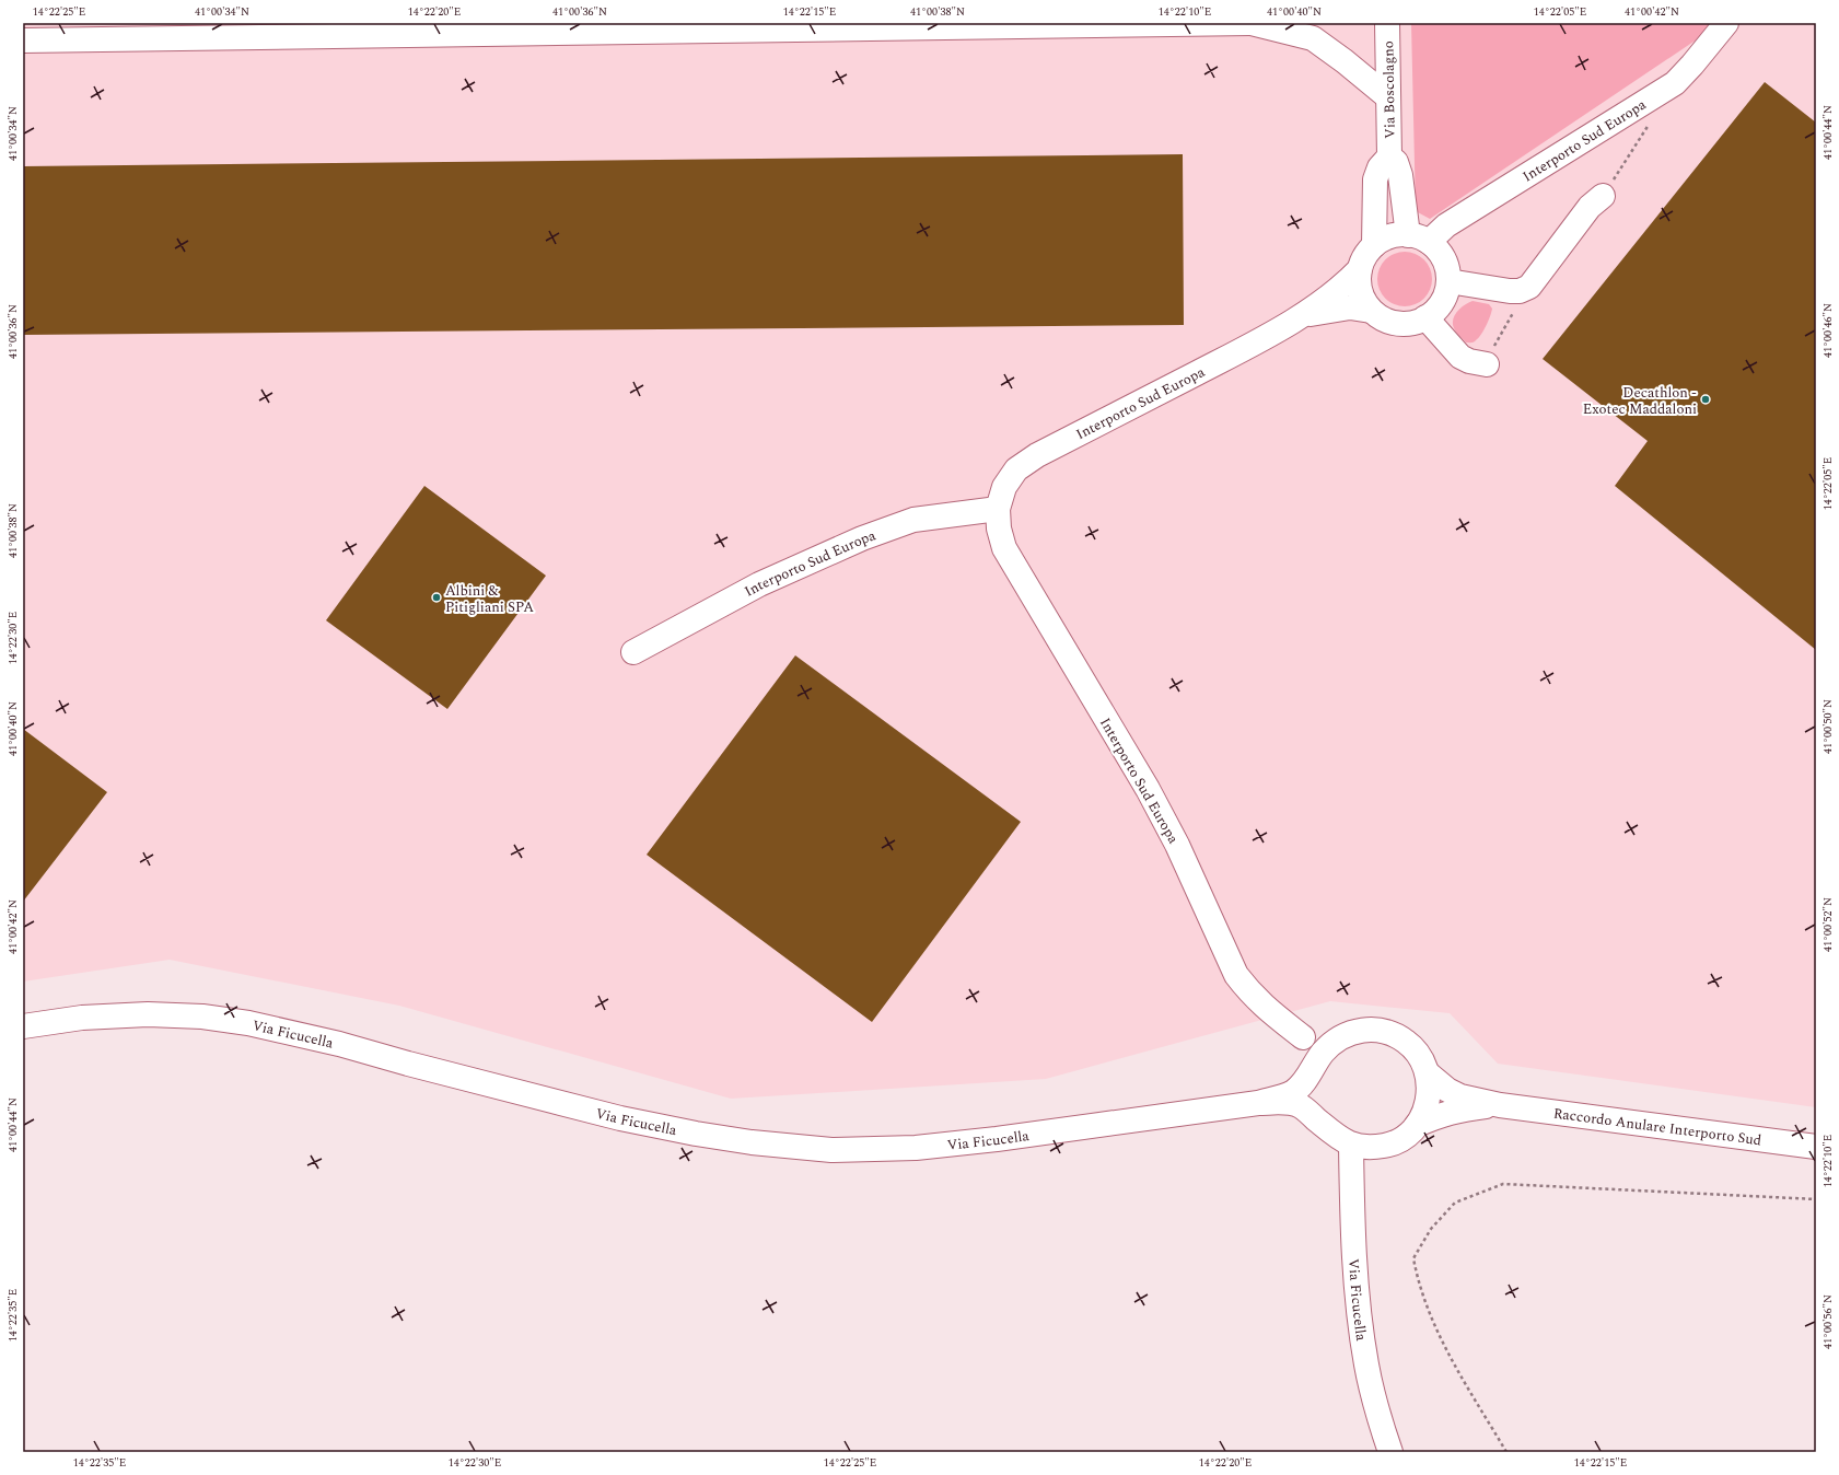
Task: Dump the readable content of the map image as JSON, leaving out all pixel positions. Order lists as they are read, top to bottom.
{
  "streets": {
    "street": [
      "Via Boscolagno",
      "Interporto Sud Europa",
      "Via Ficucella",
      "Raccordo Anulare Interporto Sud"
    ]
  },
  "crossings": [
    ["Via Boscolagno", "Interporto Sud Europa"]
  ],
  "places": ["Decathlon - Exotec Maddaloni", "Albini & Pitigliani SPA"],
  "coordinates": [
    "14°22'25\"E",
    "41°00'34\"N",
    "14°22'20\"E",
    "41°00'36\"N",
    "14°22'15\"E",
    "41°00'38\"N",
    "14°22'10\"E",
    "41°00'40\"N",
    "14°22'05\"E",
    "41°00'42\"N",
    "41°00'44\"N",
    "41°00'46\"N",
    "14°22'30\"E",
    "41°00'50\"N",
    "41°00'52\"N",
    "14°22'35\"E",
    "41°00'56\"N"
  ]
}
